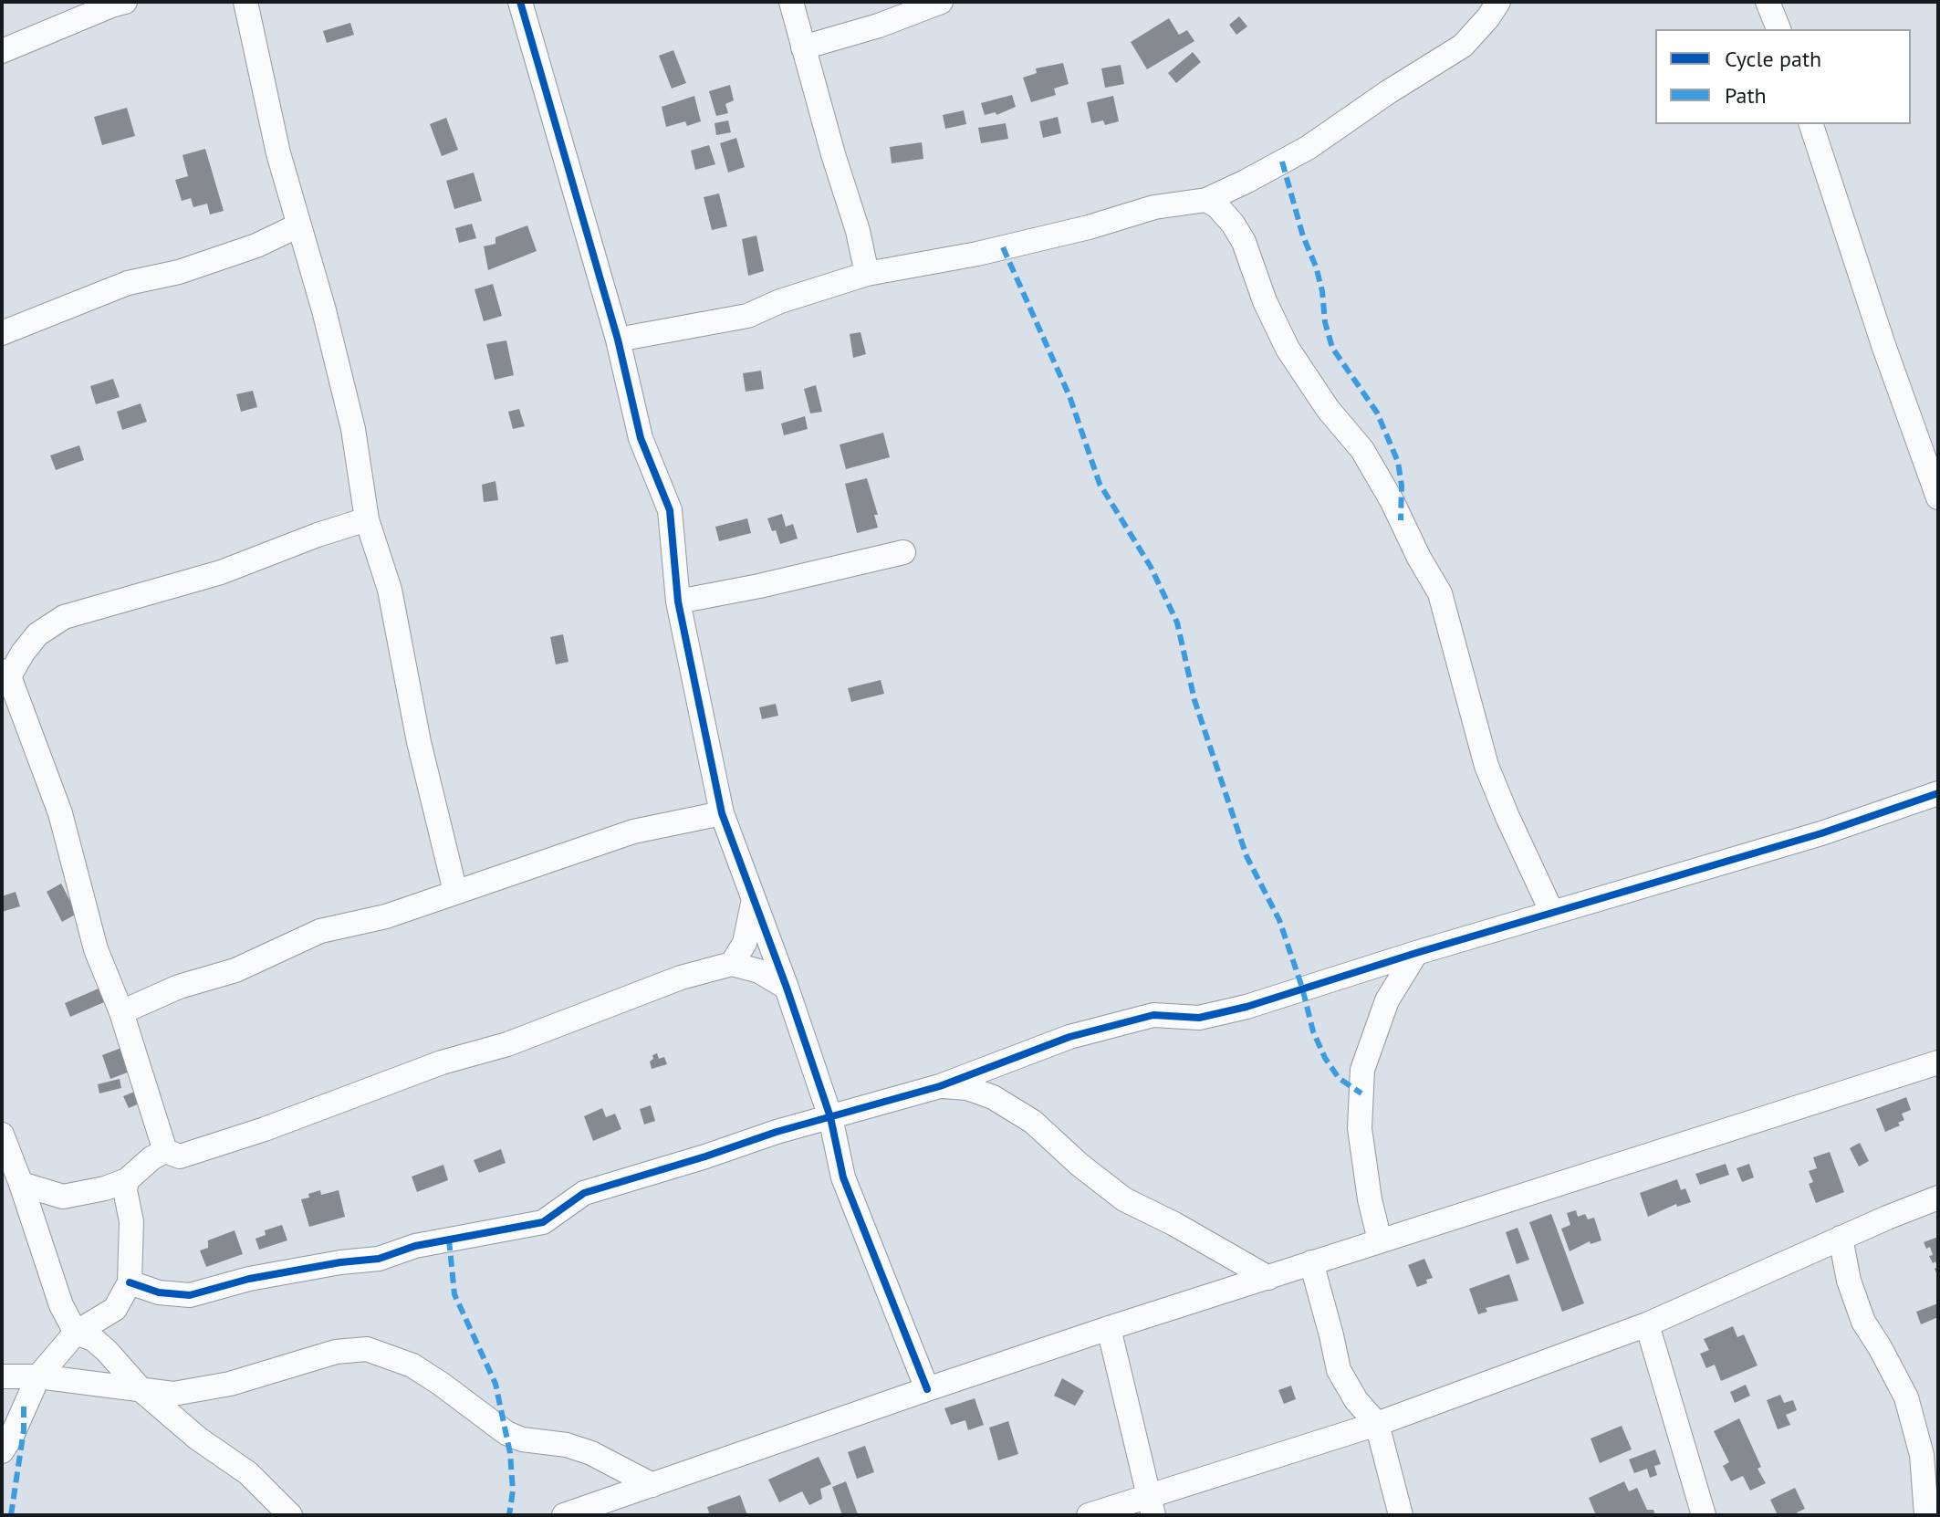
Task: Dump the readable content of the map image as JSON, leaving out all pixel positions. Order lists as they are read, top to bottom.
{
  "legend": ["Cycle path", "Path"]
}
